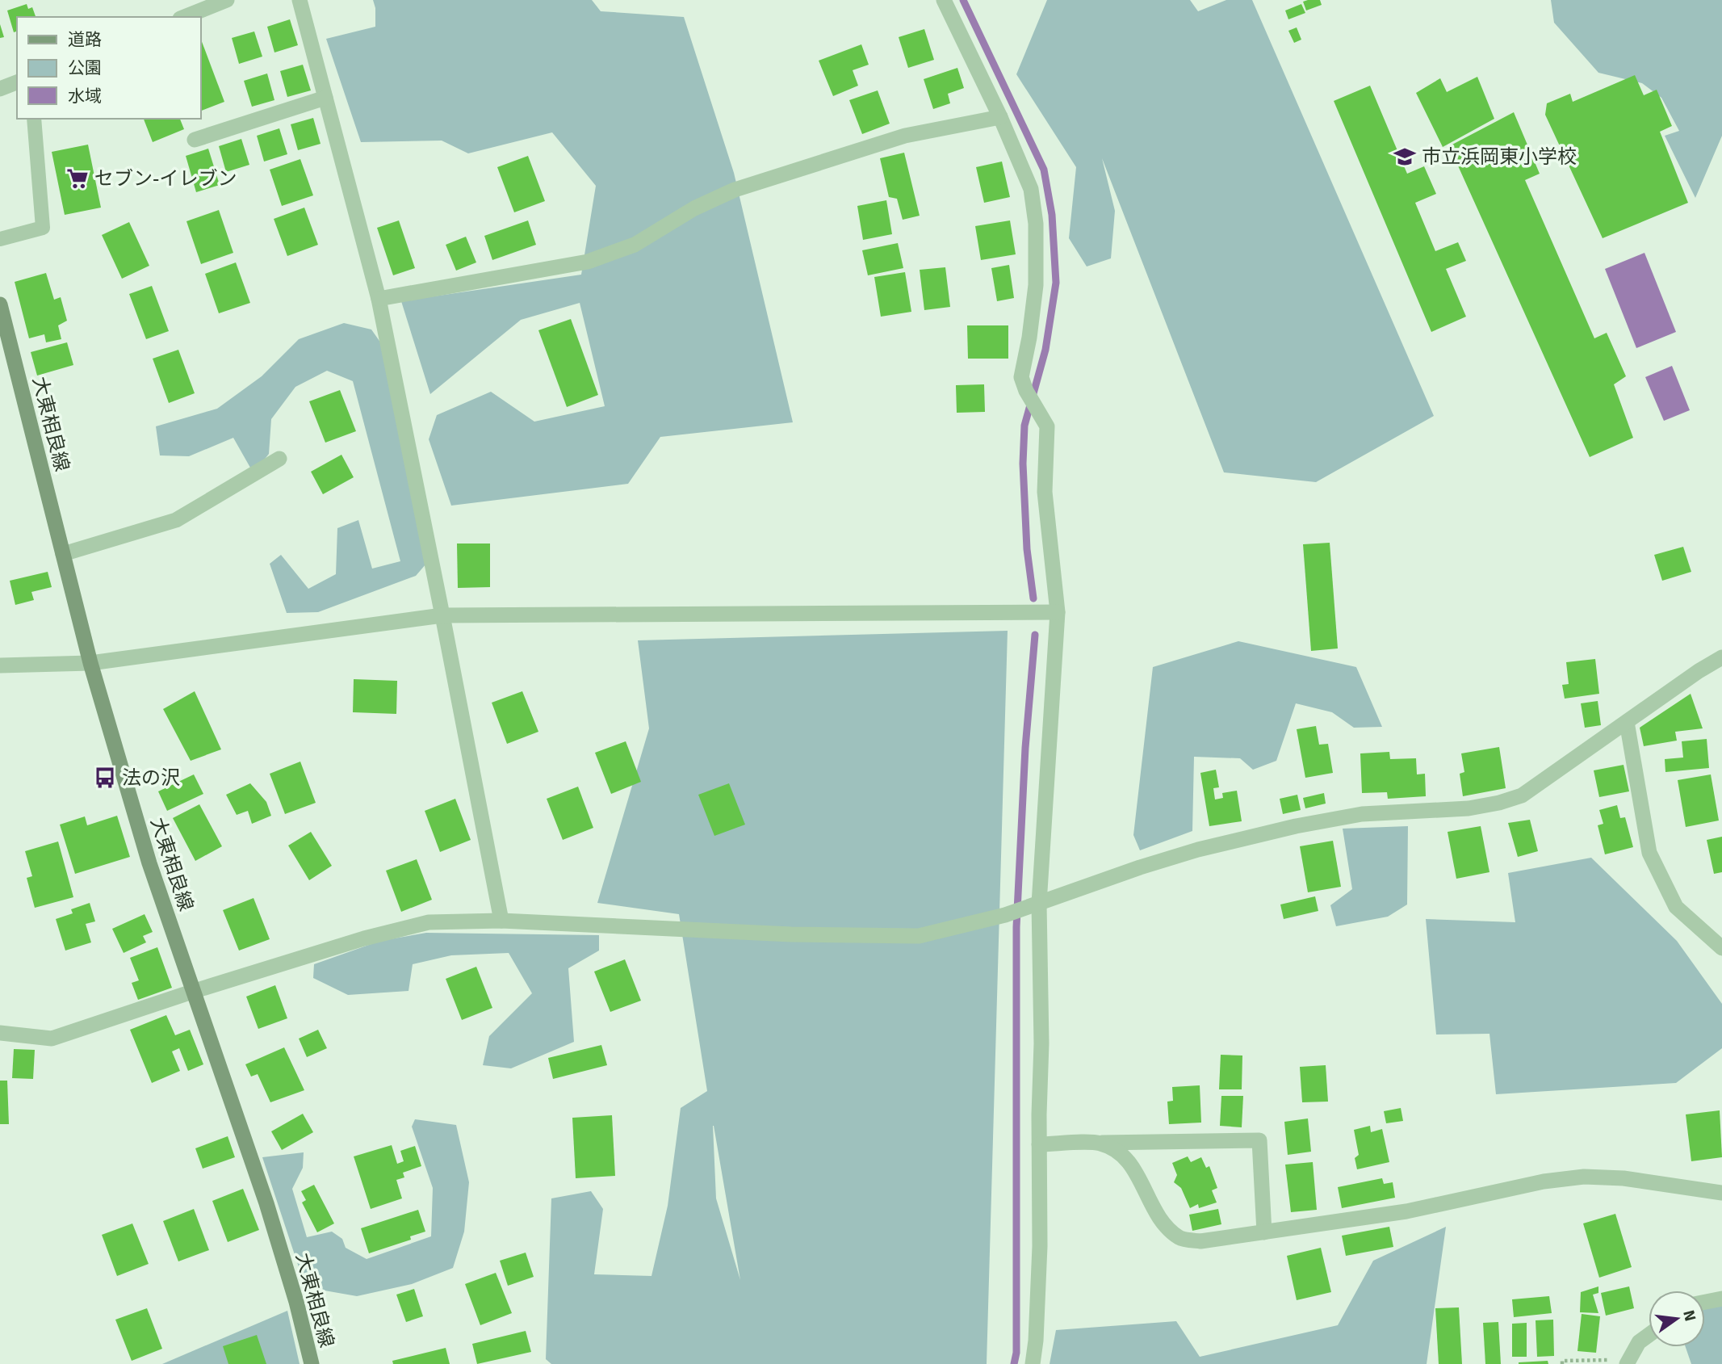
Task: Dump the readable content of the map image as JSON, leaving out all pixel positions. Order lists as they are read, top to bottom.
{
  "streets": {
    "main road": ["大東相良線"]
  },
  "places": {
    "school or university": ["市立浜岡東小学校"],
    "supermarket": ["セブン-イレブン"],
    "bus stop": ["法の沢"]
  },
  "legend": ["道路", "公園", "水域"],
  "north": "right"
}
